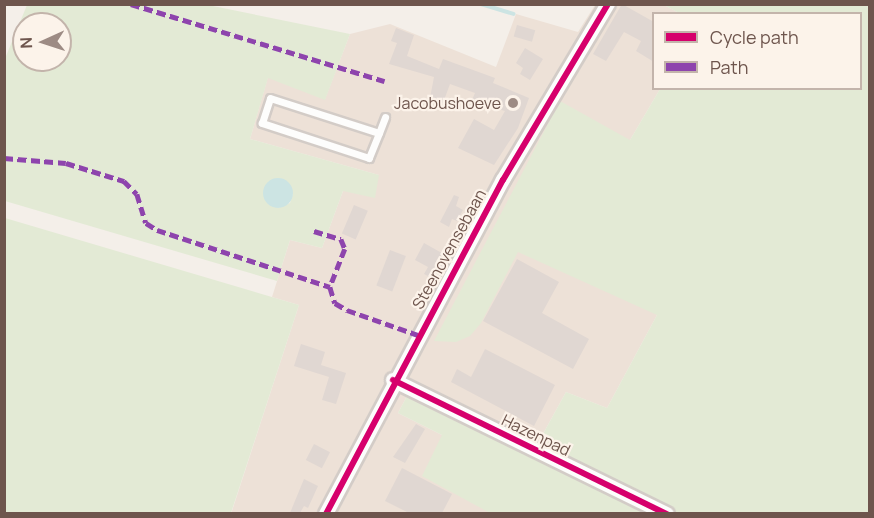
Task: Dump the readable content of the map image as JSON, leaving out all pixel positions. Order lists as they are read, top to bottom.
{
  "streets": {
    "street": ["Steenovensebaan", "Hazenpad"]
  },
  "crossings": [
    ["Steenovensebaan", "Hazenpad"]
  ],
  "places": ["Jacobushoeve"],
  "legend": ["Cycle path", "Path"],
  "north": "left"
}
